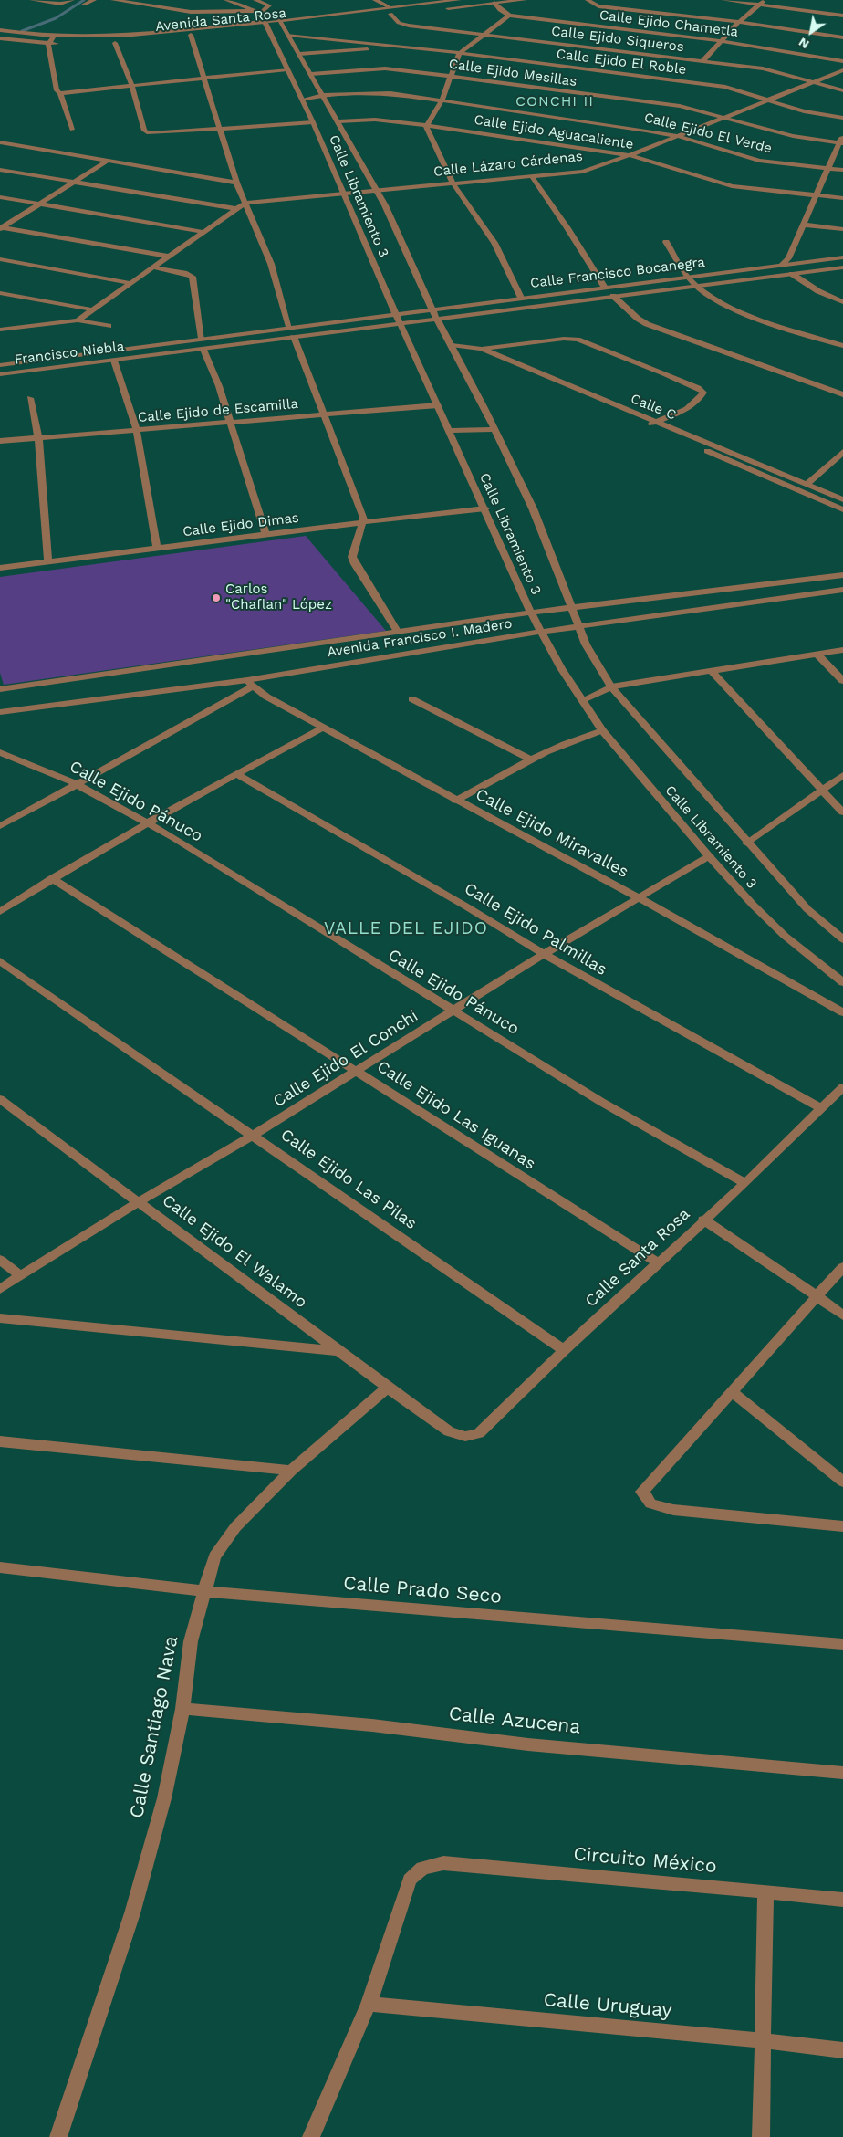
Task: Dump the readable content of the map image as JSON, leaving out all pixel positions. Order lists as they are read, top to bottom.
{
  "streets": {
    "street": [
      "Avenida Santa Rosa",
      "Calle Ejido Chametla",
      "Calle Ejido Siqueros",
      "Calle Ejido El Roble",
      "Calle Ejido Mesillas",
      "Calle Ejido Aguacaliente",
      "Calle Ejido El Verde",
      "Calle Lázaro Cárdenas",
      "Calle Libramiento 3",
      "Calle Francisco Bocanegra",
      "Francisco Niebla",
      "Calle C",
      "Calle Ejido de Escamilla",
      "Calle Ejido Dimas",
      "Avenida Francisco I. Madero",
      "Calle Ejido Pánuco",
      "Calle Ejido Miravalles",
      "Calle Ejido Palmillas",
      "Calle Ejido El Conchi",
      "Calle Ejido Las Iguanas",
      "Calle Ejido Las Pilas",
      "Calle Ejido El Walamo",
      "Calle Santa Rosa",
      "Calle Prado Seco",
      "Calle Azucena",
      "Calle Santiago Nava",
      "Circuito México",
      "Calle Uruguay"
    ]
  },
  "crossings": [
    ["Avenida Santa Rosa", "Calle Ejido Siqueros"],
    ["Avenida Santa Rosa", "Calle Libramiento 3"],
    ["Calle Ejido Siqueros", "Calle Lázaro Cárdenas"],
    ["Calle Ejido El Roble", "Calle Lázaro Cárdenas"],
    ["Calle Ejido El Roble", "Calle Libramiento 3"],
    ["Calle Ejido Mesillas", "Calle Lázaro Cárdenas"],
    ["Calle Ejido Mesillas", "Calle Libramiento 3"],
    ["Calle Ejido Aguacaliente", "Calle Lázaro Cárdenas"],
    ["Calle Ejido Aguacaliente", "Calle Libramiento 3"],
    ["Calle Ejido El Verde", "Calle Lázaro Cárdenas"],
    ["Calle Ejido El Verde", "Calle Libramiento 3"],
    ["Calle Lázaro Cárdenas", "Calle Libramiento 3"],
    ["Calle Libramiento 3", "Calle Francisco Bocanegra"],
    ["Calle Libramiento 3", "Calle C"],
    ["Calle Libramiento 3", "Calle Ejido de Escamilla"],
    ["Calle Libramiento 3", "Calle Ejido Dimas"],
    ["Calle Libramiento 3", "Avenida Francisco I. Madero"],
    ["Calle Libramiento 3", "Calle Ejido El Conchi"],
    ["Calle Francisco Bocanegra", "Francisco Niebla"],
    ["Avenida Francisco I. Madero", "Calle Ejido Miravalles"],
    ["Calle Ejido Pánuco", "Calle Ejido El Conchi"],
    ["Calle Ejido Pánuco", "Calle Santa Rosa"],
    ["Calle Ejido Miravalles", "Calle Ejido El Conchi"],
    ["Calle Ejido Palmillas", "Calle Ejido El Conchi"],
    ["Calle Ejido Palmillas", "Calle Santa Rosa"],
    ["Calle Ejido El Conchi", "Calle Ejido Las Iguanas"],
    ["Calle Ejido El Conchi", "Calle Ejido Las Pilas"],
    ["Calle Ejido El Conchi", "Calle Ejido El Walamo"],
    ["Calle Ejido Las Iguanas", "Calle Santa Rosa"],
    ["Calle Ejido Las Pilas", "Calle Santa Rosa"],
    ["Calle Ejido El Walamo", "Calle Santa Rosa"],
    ["Calle Ejido El Walamo", "Calle Santiago Nava"],
    ["Calle Prado Seco", "Calle Santiago Nava"],
    ["Calle Azucena", "Calle Santiago Nava"],
    ["Circuito México", "Calle Uruguay"]
  ],
  "districts": ["CONCHI II", "VALLE DEL EJIDO"],
  "places": ["Carlos \"Chaflan\" López"],
  "north": "bottom left"
}
